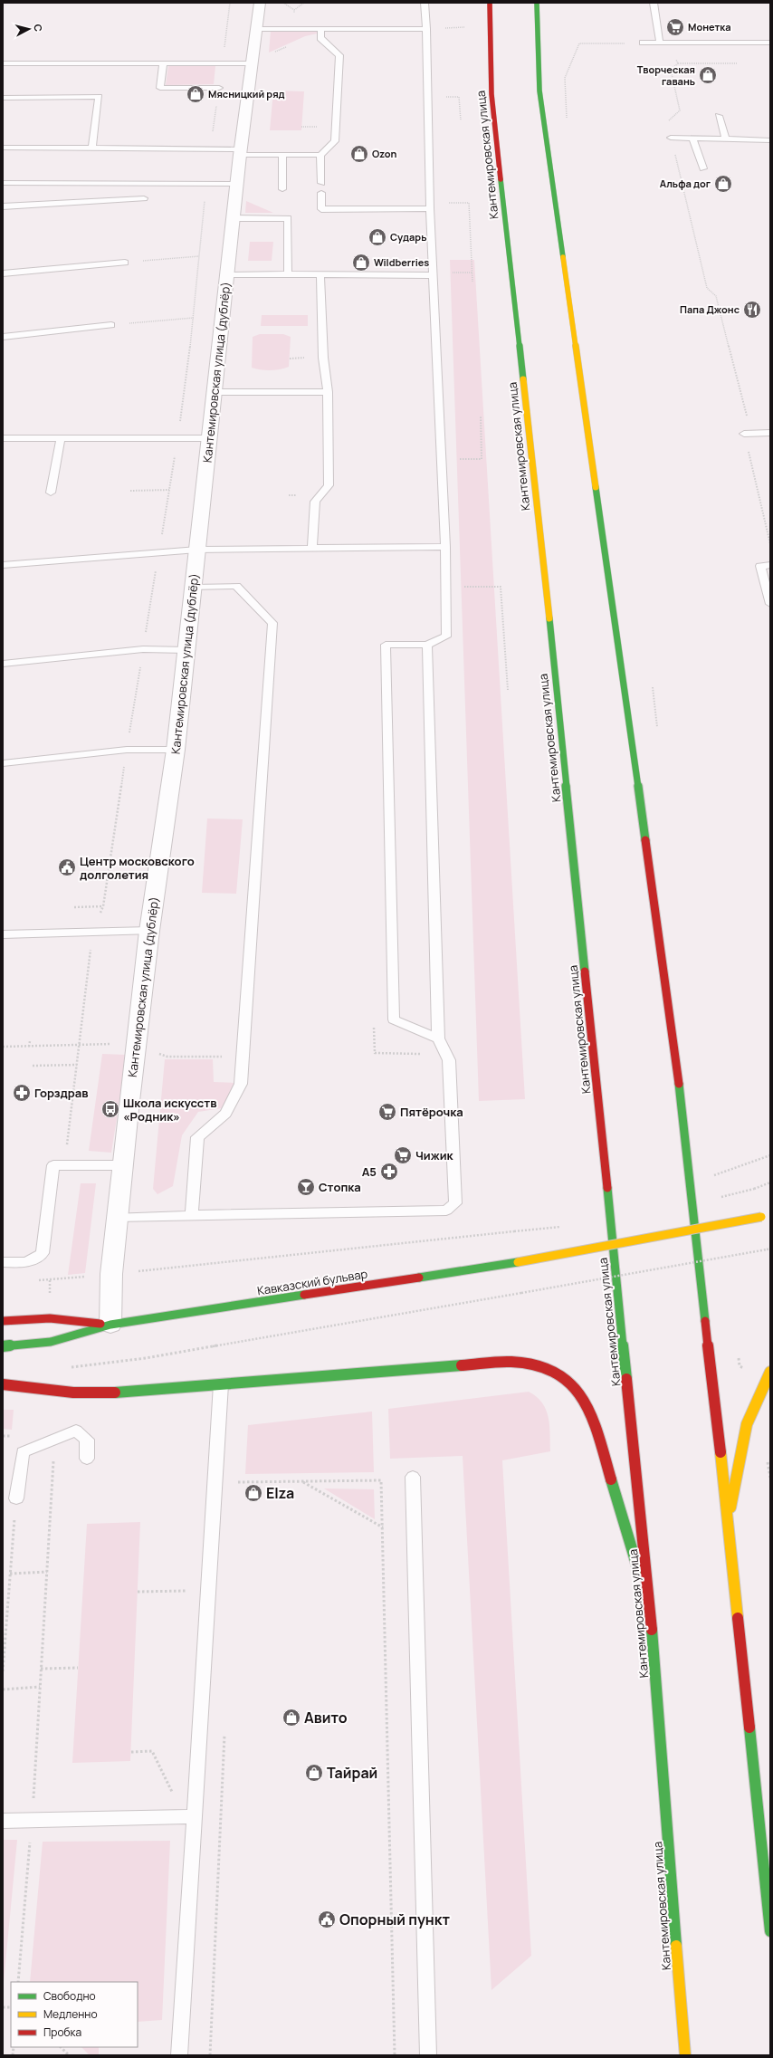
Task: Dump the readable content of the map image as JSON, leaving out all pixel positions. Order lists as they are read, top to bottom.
{
  "streets": {
    "main road": ["Кантемировская улица", "Кавказский бульвар"],
    "street": ["Кантемировская улица (дублёр)"]
  },
  "crossings": [
    ["Кантемировская улица (дублёр)", "Кавказский бульвар"]
  ],
  "places": {
    "supermarket": ["Монетка", "Пятёрочка", "Чижик"],
    "shop": [
      "Творческая гавань",
      "Мясницкий ряд",
      "Ozon",
      "Альфа дог",
      "Сударь",
      "Wildberries",
      "Elza",
      "Авито",
      "Тайрай"
    ],
    "restaurant": ["Папа Джонс"],
    "public building": ["Центр московского долголетия", "Опорный пункт"],
    "pharmacy": ["Горздрав", "А5"],
    "bus stop": ["Школа искусств «Родник»"],
    "bar": ["Стопка"]
  },
  "legend": ["Свободно", "Медленно", "Пробка"],
  "north": "right"
}
